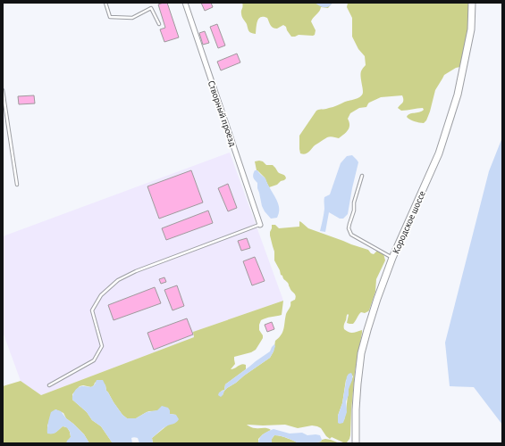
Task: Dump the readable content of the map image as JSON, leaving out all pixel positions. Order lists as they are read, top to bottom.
{
  "streets": {
    "main road": ["Кородское шоссе"],
    "street": ["Створный проезд"]
  }
}
